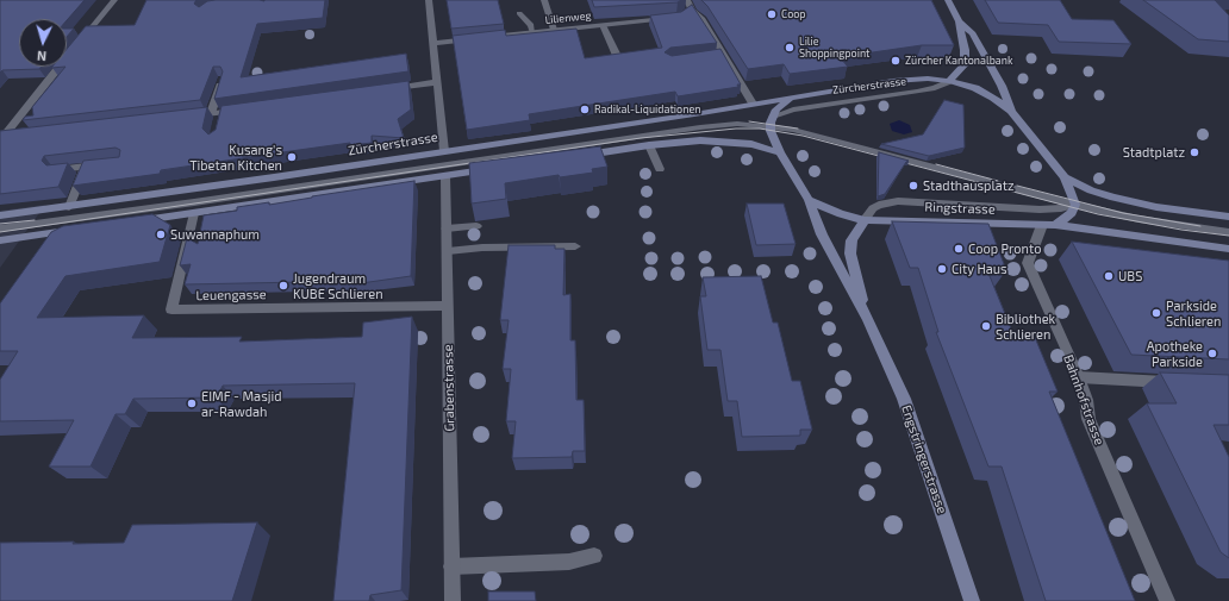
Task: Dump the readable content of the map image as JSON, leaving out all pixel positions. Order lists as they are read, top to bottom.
{
  "streets": {
    "main road": ["Zürcherstrasse", "Ringstrasse", "Engstringerstrasse"],
    "street": [
      "Lilienweg",
      "Leuengasse",
      "Grabenstrasse",
      "Bahnhofstrasse"
    ]
  },
  "crossings": [
    ["Ringstrasse", "Bahnhofstrasse"],
    ["Ringstrasse", "Engstringerstrasse"],
    ["Leuengasse", "Grabenstrasse"]
  ],
  "places": [
    "Coop",
    "Lilie Shoppingpoint",
    "Zürcher Kantonalbank",
    "Radikal-Liquidationen",
    "Stadtplatz",
    "Kusang's Tibetan Kitchen",
    "Stadthausplatz",
    "Suwannaphum",
    "Coop Pronto",
    "City Haus",
    "UBS",
    "Jugendraum KUBE Schlieren",
    "Parkside Schlieren",
    "Bibliothek Schlieren",
    "Apotheke Parkside",
    "EIMF - Masjid ar-Rawdah"
  ],
  "north": "bottom"
}
